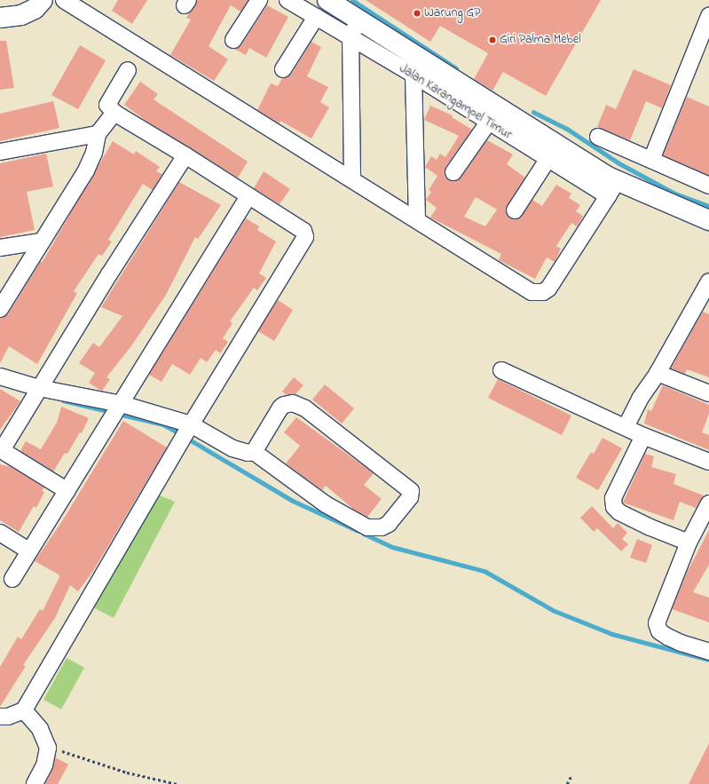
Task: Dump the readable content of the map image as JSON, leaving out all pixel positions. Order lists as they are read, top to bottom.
{
  "streets": {
    "street": ["Jalan Karangampel Timur"]
  },
  "places": ["Warung GP", "Giri Palma Mebel"]
}
